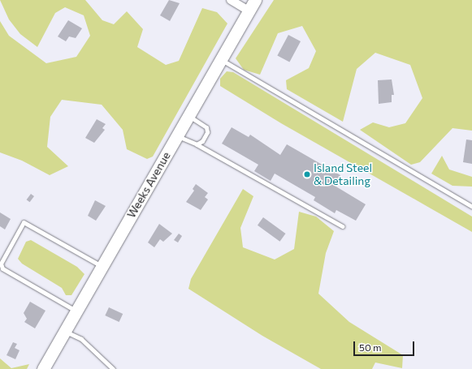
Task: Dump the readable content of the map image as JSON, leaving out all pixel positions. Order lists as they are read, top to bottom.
{
  "streets": {
    "street": ["Weeks Avenue"]
  },
  "places": ["Island Steel & Detailing"],
  "scale_bar": "50 m"
}
